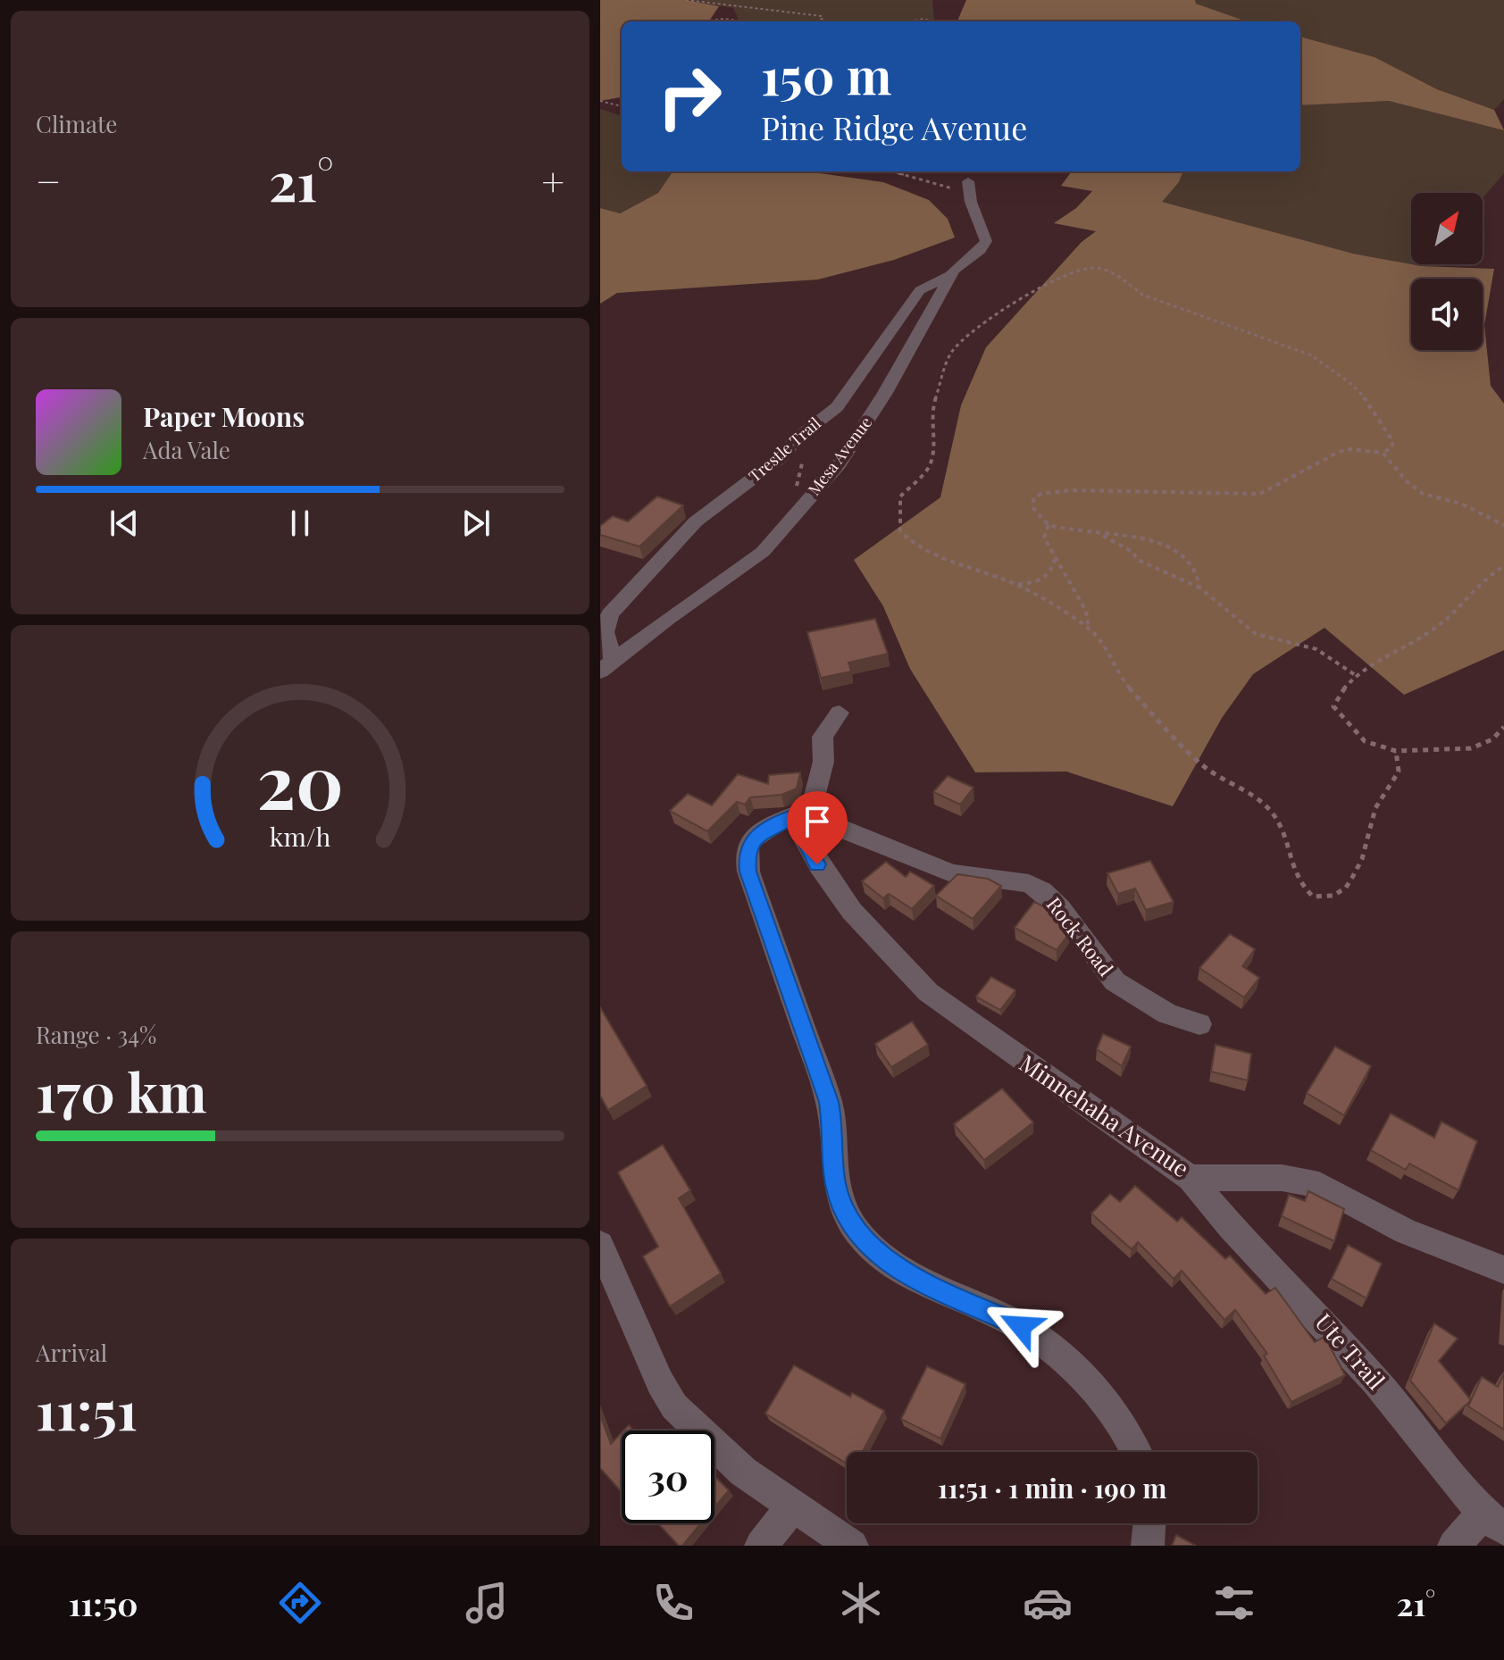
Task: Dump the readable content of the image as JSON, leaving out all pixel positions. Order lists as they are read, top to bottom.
{
  "streets": {
    "street": [
      "Trestle Trail",
      "Mesa Avenue",
      "Rock Road",
      "Minnehaha Avenue",
      "Ute Trail"
    ]
  },
  "crossings": [
    ["Trestle Trail", "Mesa Avenue"],
    ["Rock Road", "Minnehaha Avenue"],
    ["Minnehaha Avenue", "Ute Trail"]
  ],
  "north": "top right",
  "page": {
    "tile": [
      "Climate",
      ["Range · 34%", "170 km"],
      ["Arrival", "11:51"]
    ],
    "turn": ["150 m", "Pine Ridge Avenue"],
    "heat": ["−", "21°", "+"],
    "song": ["Paper Moons", "Ada Vale"],
    "limit": "30",
    "trip": "11:51 · 1 min · 190 m",
    "tabs": ["11:50", "21°"],
    "gauge": ["20", "km/h"]
  }
}
